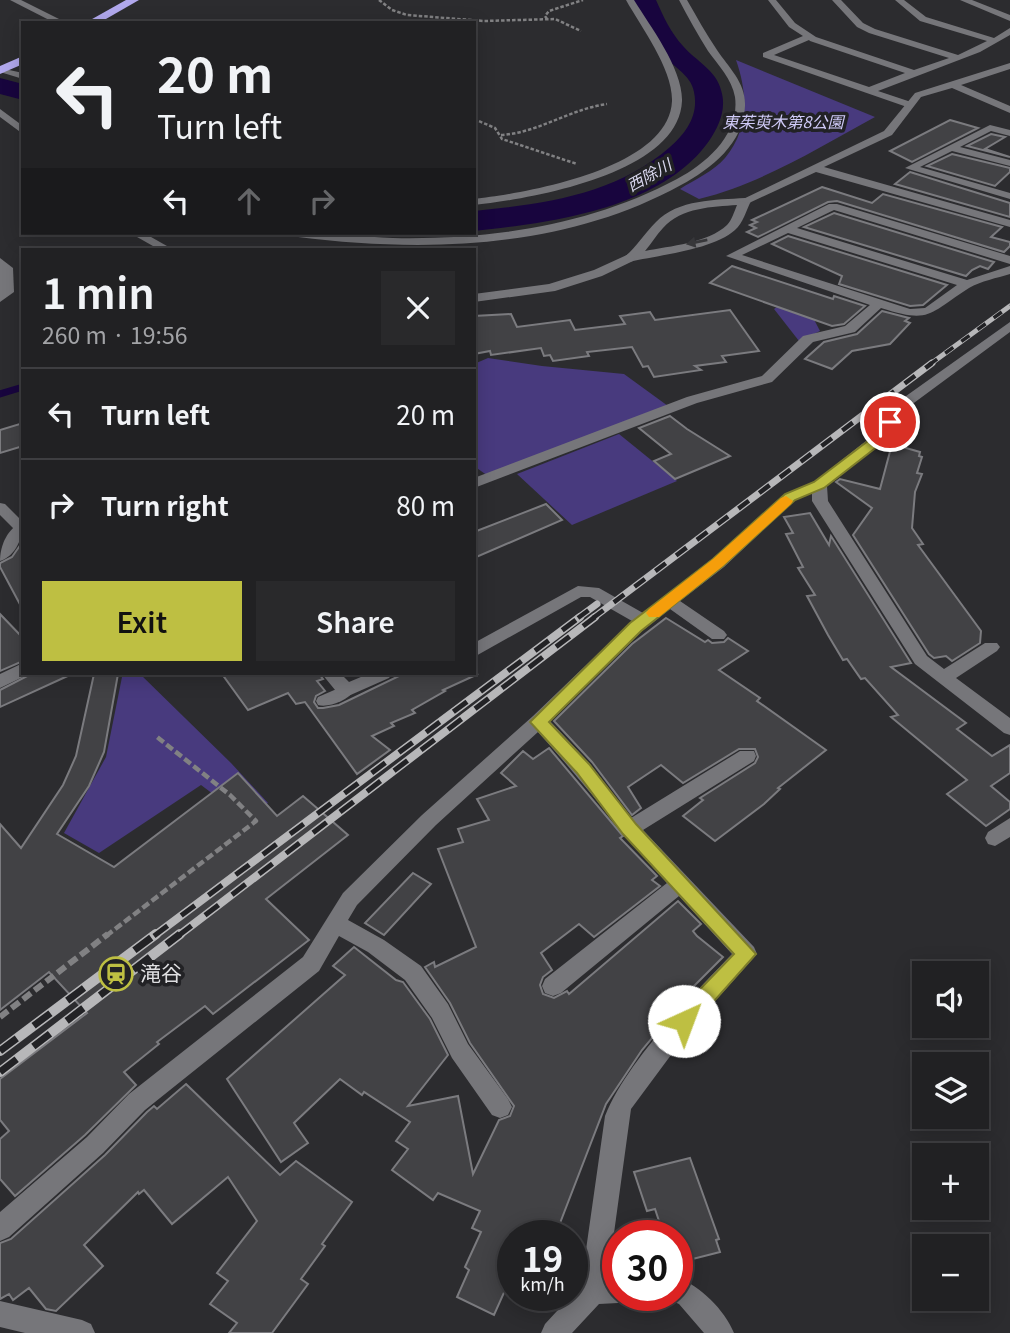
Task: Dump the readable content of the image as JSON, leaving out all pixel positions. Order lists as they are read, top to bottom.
{
  "water": ["西除川"],
  "parks": ["東茱萸木第8公園"],
  "places": {
    "station": ["滝谷"]
  },
  "page": {
    "turn": ["20 m", "Turn left"],
    "heading": ["1 min", "260 m · 19:56"],
    "list": [
      {
        "name": "Turn left",
        "value": "20 m"
      },
      {
        "name": "Turn right",
        "value": "80 m"
      }
    ],
    "buttons": ["Exit", "Share"],
    "map_buttons": ["+", "−"],
    "speed": "19 km/h",
    "limit": "30"
  }
}
